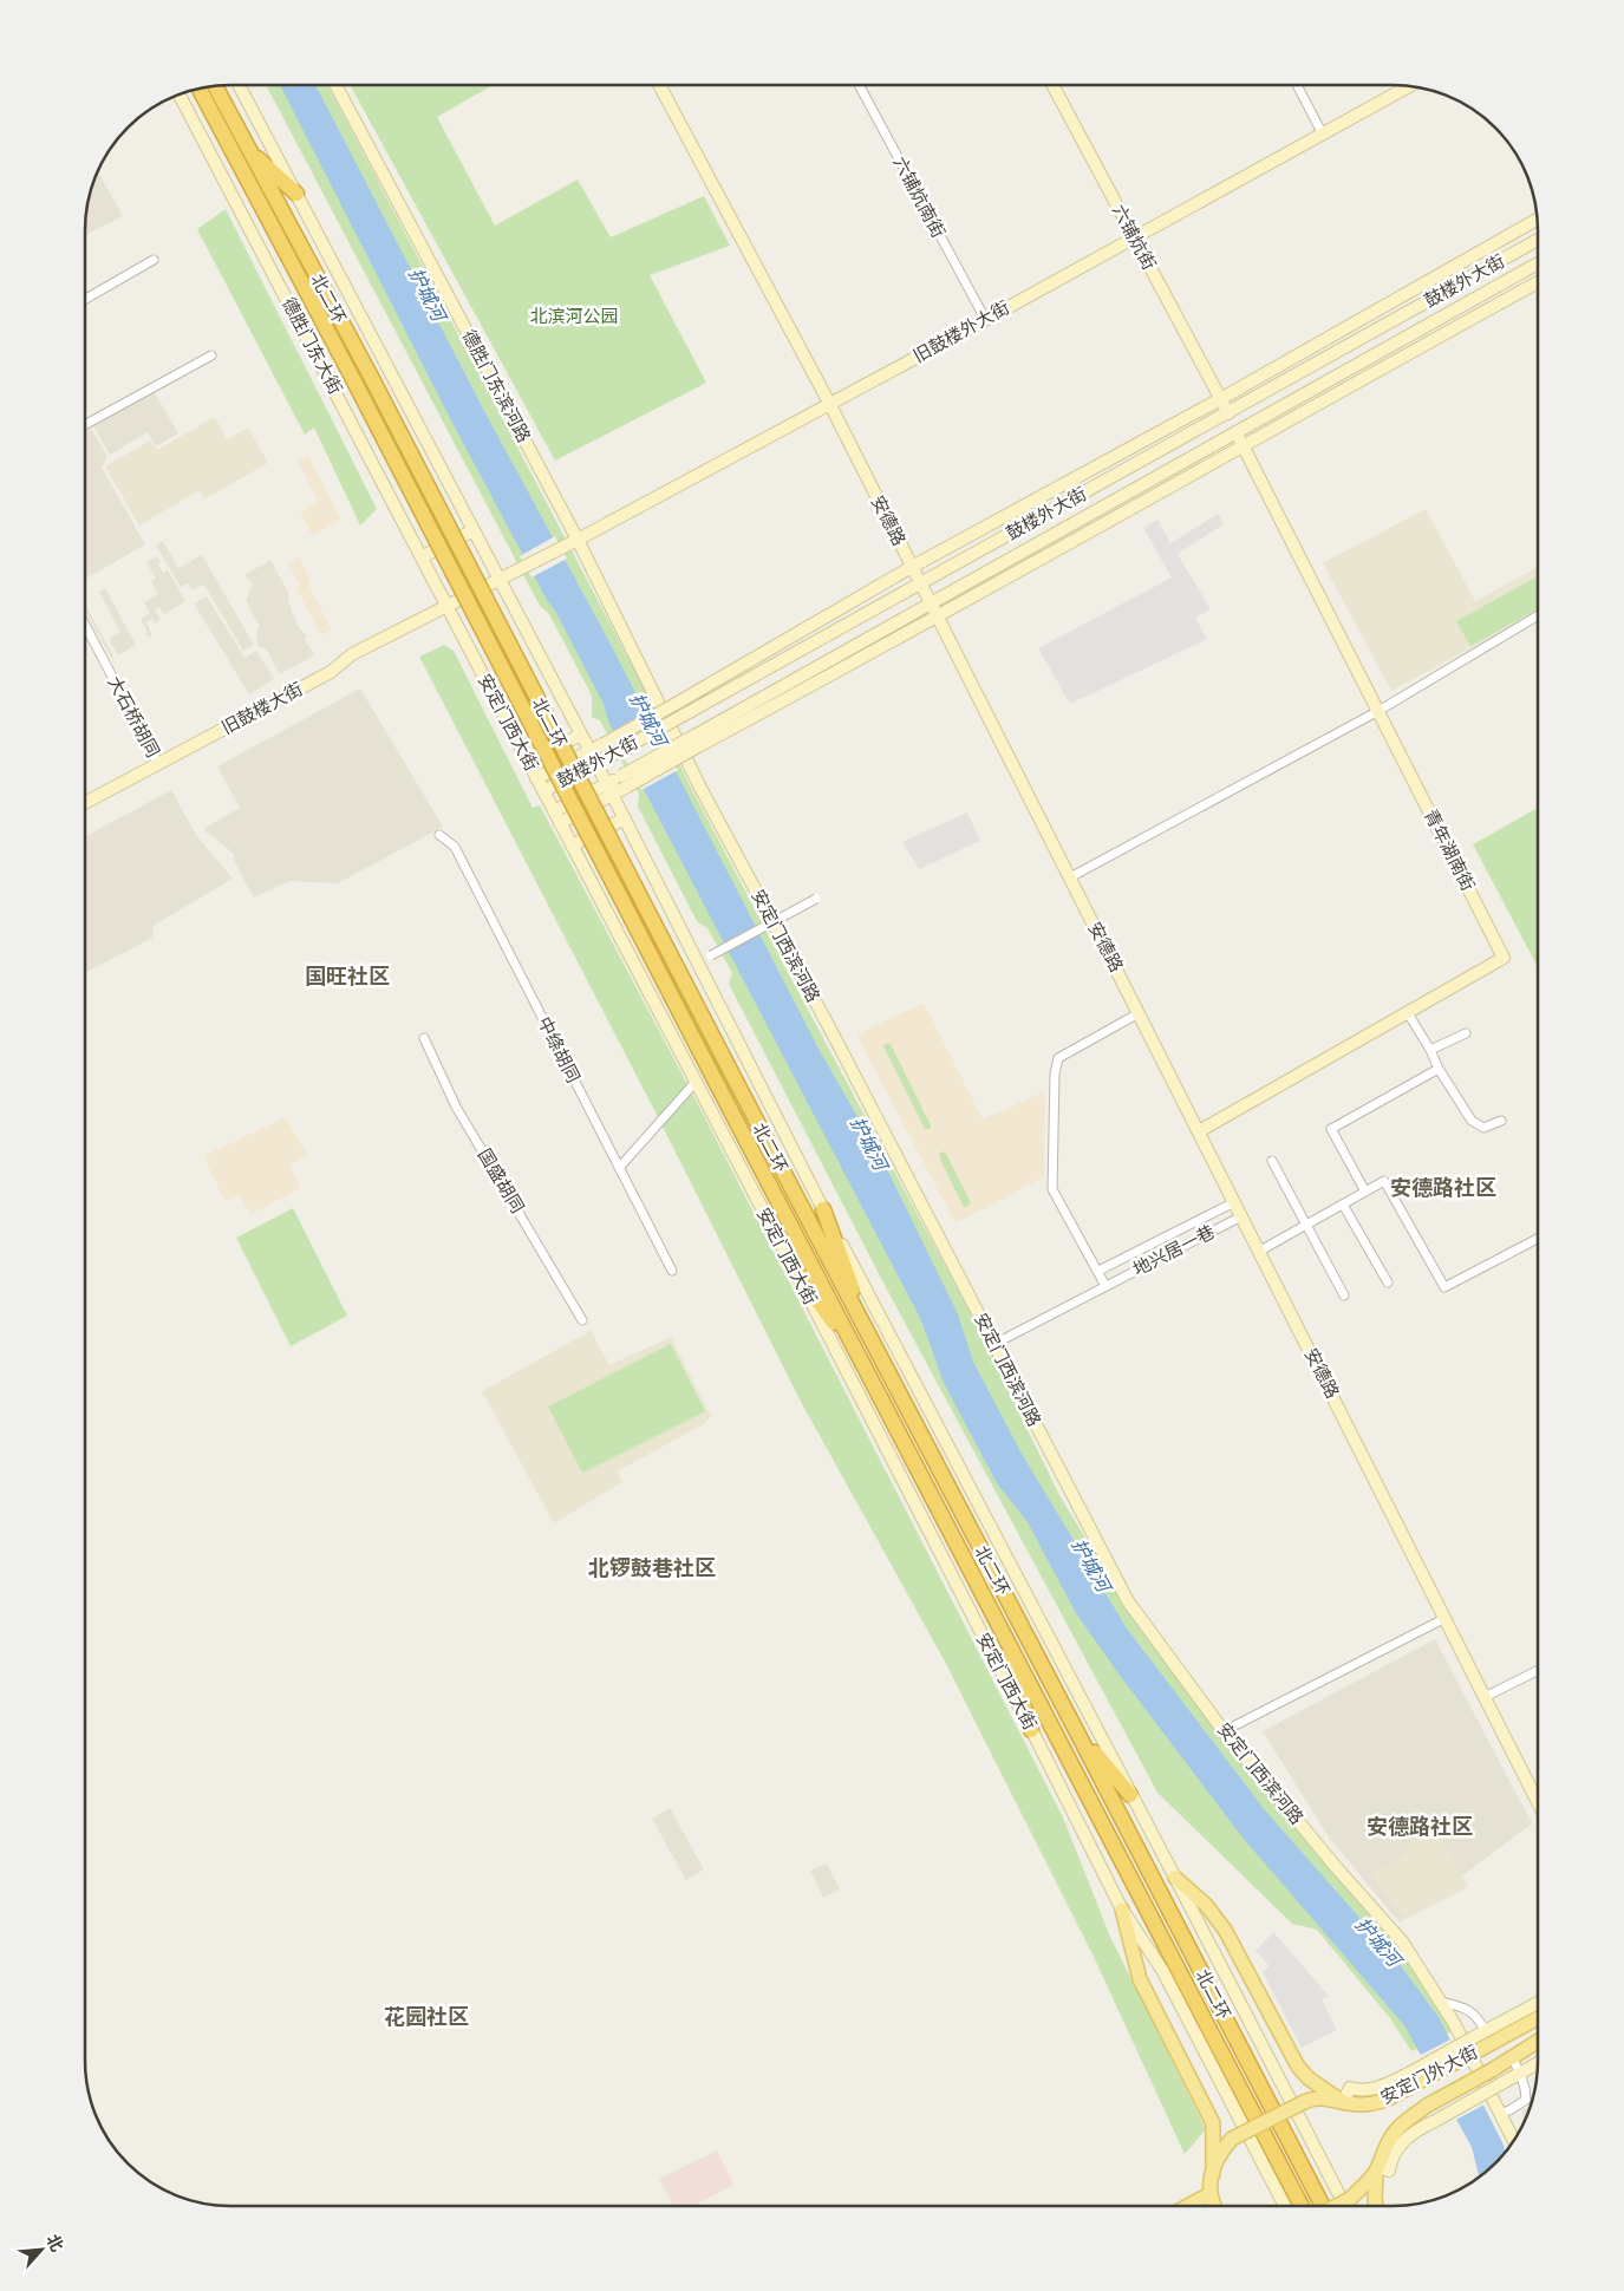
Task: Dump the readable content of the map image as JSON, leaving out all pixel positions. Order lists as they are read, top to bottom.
{
  "streets": {
    "highway": ["北二环"],
    "main road": ["安定门外大街"],
    "street": [
      "六铺炕南街",
      "六铺炕街",
      "鼓楼外大街",
      "旧鼓楼外大街",
      "德胜门东大街",
      "德胜门东滨河路",
      "安德路",
      "旧鼓楼大街",
      "大石桥胡同",
      "安定门西大街",
      "青年湖南街",
      "安定门西滨河路",
      "中绦胡同",
      "国盛胡同",
      "地兴居一巷"
    ]
  },
  "crossings": [
    ["六铺炕南街", "旧鼓楼外大街"],
    ["六铺炕街", "鼓楼外大街"],
    ["六铺炕街", "旧鼓楼外大街"],
    ["鼓楼外大街", "安德路"],
    ["鼓楼外大街", "安定门西大街"],
    ["鼓楼外大街", "青年湖南街"],
    ["旧鼓楼外大街", "德胜门东滨河路"],
    ["旧鼓楼外大街", "安德路"],
    ["旧鼓楼外大街", "旧鼓楼大街"],
    ["旧鼓楼外大街", "安定门西滨河路"],
    ["德胜门东大街", "旧鼓楼大街"],
    ["德胜门东大街", "安定门西大街"],
    ["德胜门东滨河路", "安定门西滨河路"],
    ["安德路", "青年湖南街"],
    ["安德路", "地兴居一巷"],
    ["旧鼓楼大街", "大石桥胡同"],
    ["旧鼓楼大街", "安定门西大街"],
    ["安定门西滨河路", "地兴居一巷"]
  ],
  "districts": [
    "国旺社区",
    "安德路社区",
    "北锣鼓巷社区",
    "安德路社区",
    "花园社区"
  ],
  "water": ["护城河"],
  "parks": ["北滨河公园"],
  "north": "top right"
}
